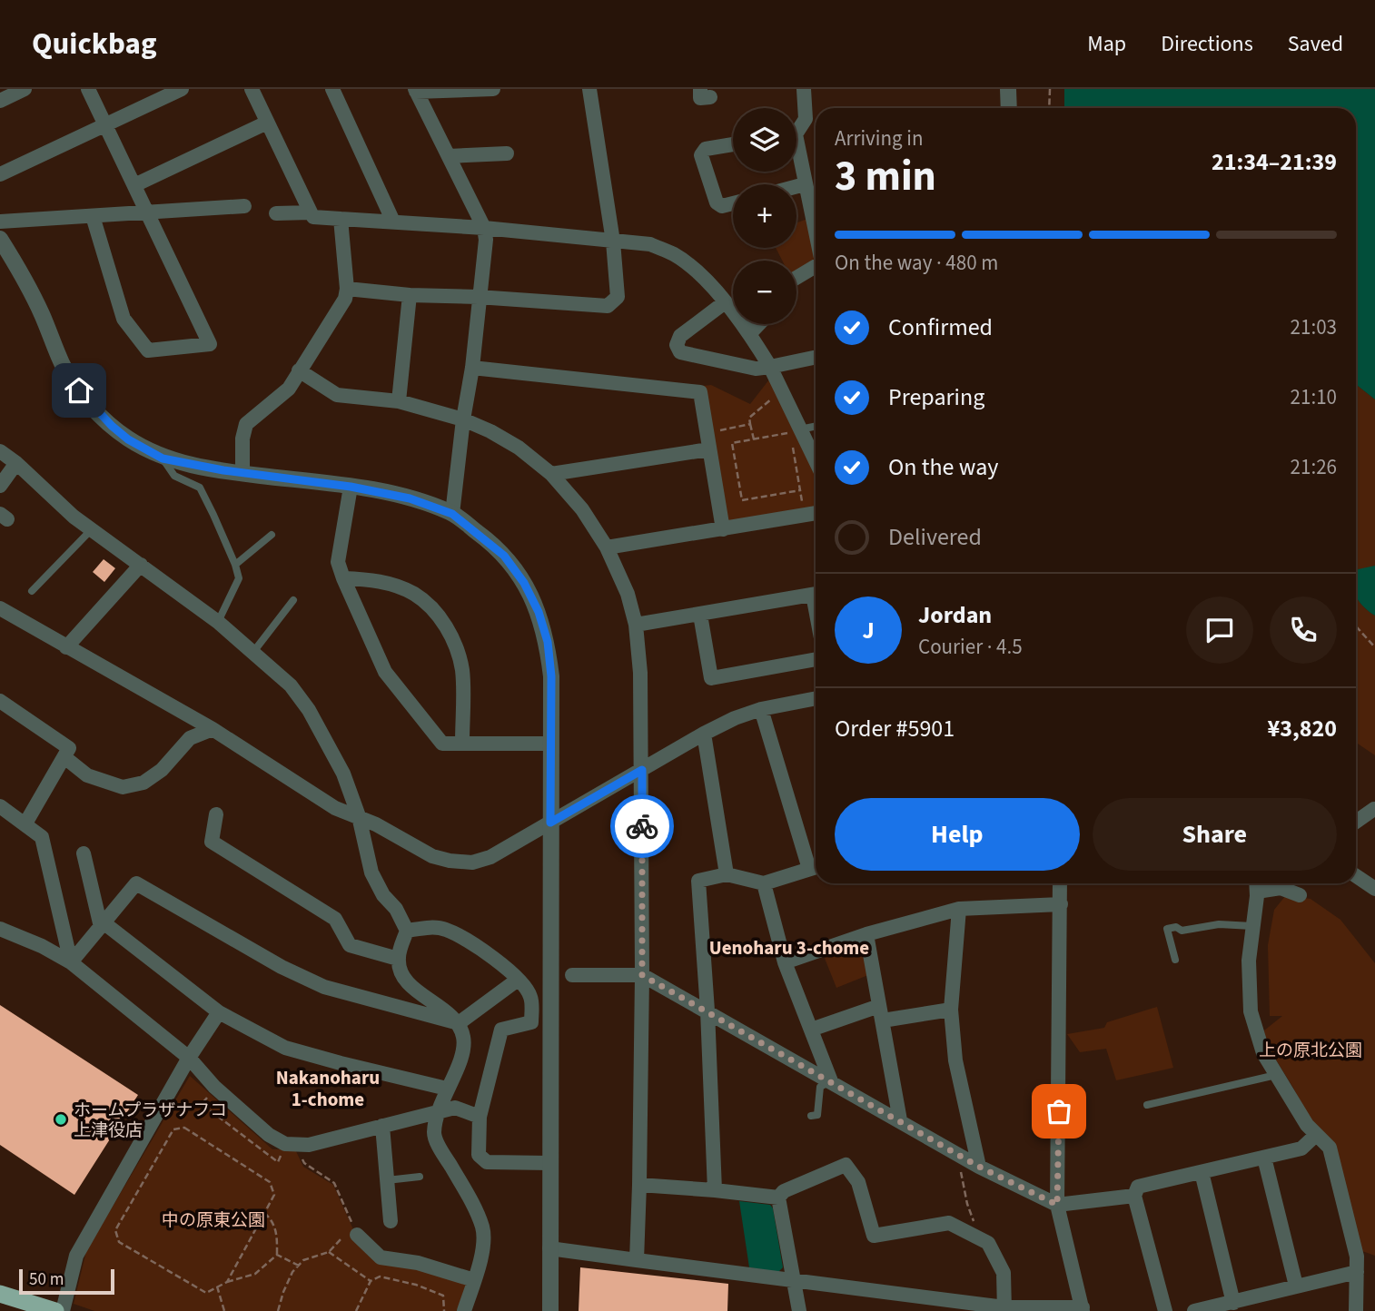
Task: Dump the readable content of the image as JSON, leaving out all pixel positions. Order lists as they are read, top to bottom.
{
  "districts": ["Uenoharu 3-chome", "Nakanoharu 1-chome"],
  "parks": ["上の原北公園", "中の原東公園"],
  "places": ["ホームプラザナフコ 上津役店"],
  "scale_bar": "50 m",
  "page": {
    "header": "Quickbag",
    "nav": ["Map", "Directions", "Saved"],
    "map_buttons": ["+", "−"],
    "heading": ["3 min", "Arriving in", "21:34–21:39"],
    "panel": [
      "Jordan",
      "Courier · 4.5",
      "Order #5901",
      "¥3,820"
    ],
    "bar": "On the way · 480 m",
    "list": [
      ["Confirmed", "21:03"],
      ["Preparing", "21:10"],
      ["On the way", "21:26"],
      "Delivered"
    ],
    "round": "J",
    "buttons": ["Help", "Share"],
    "scale": "50 m"
  }
}
